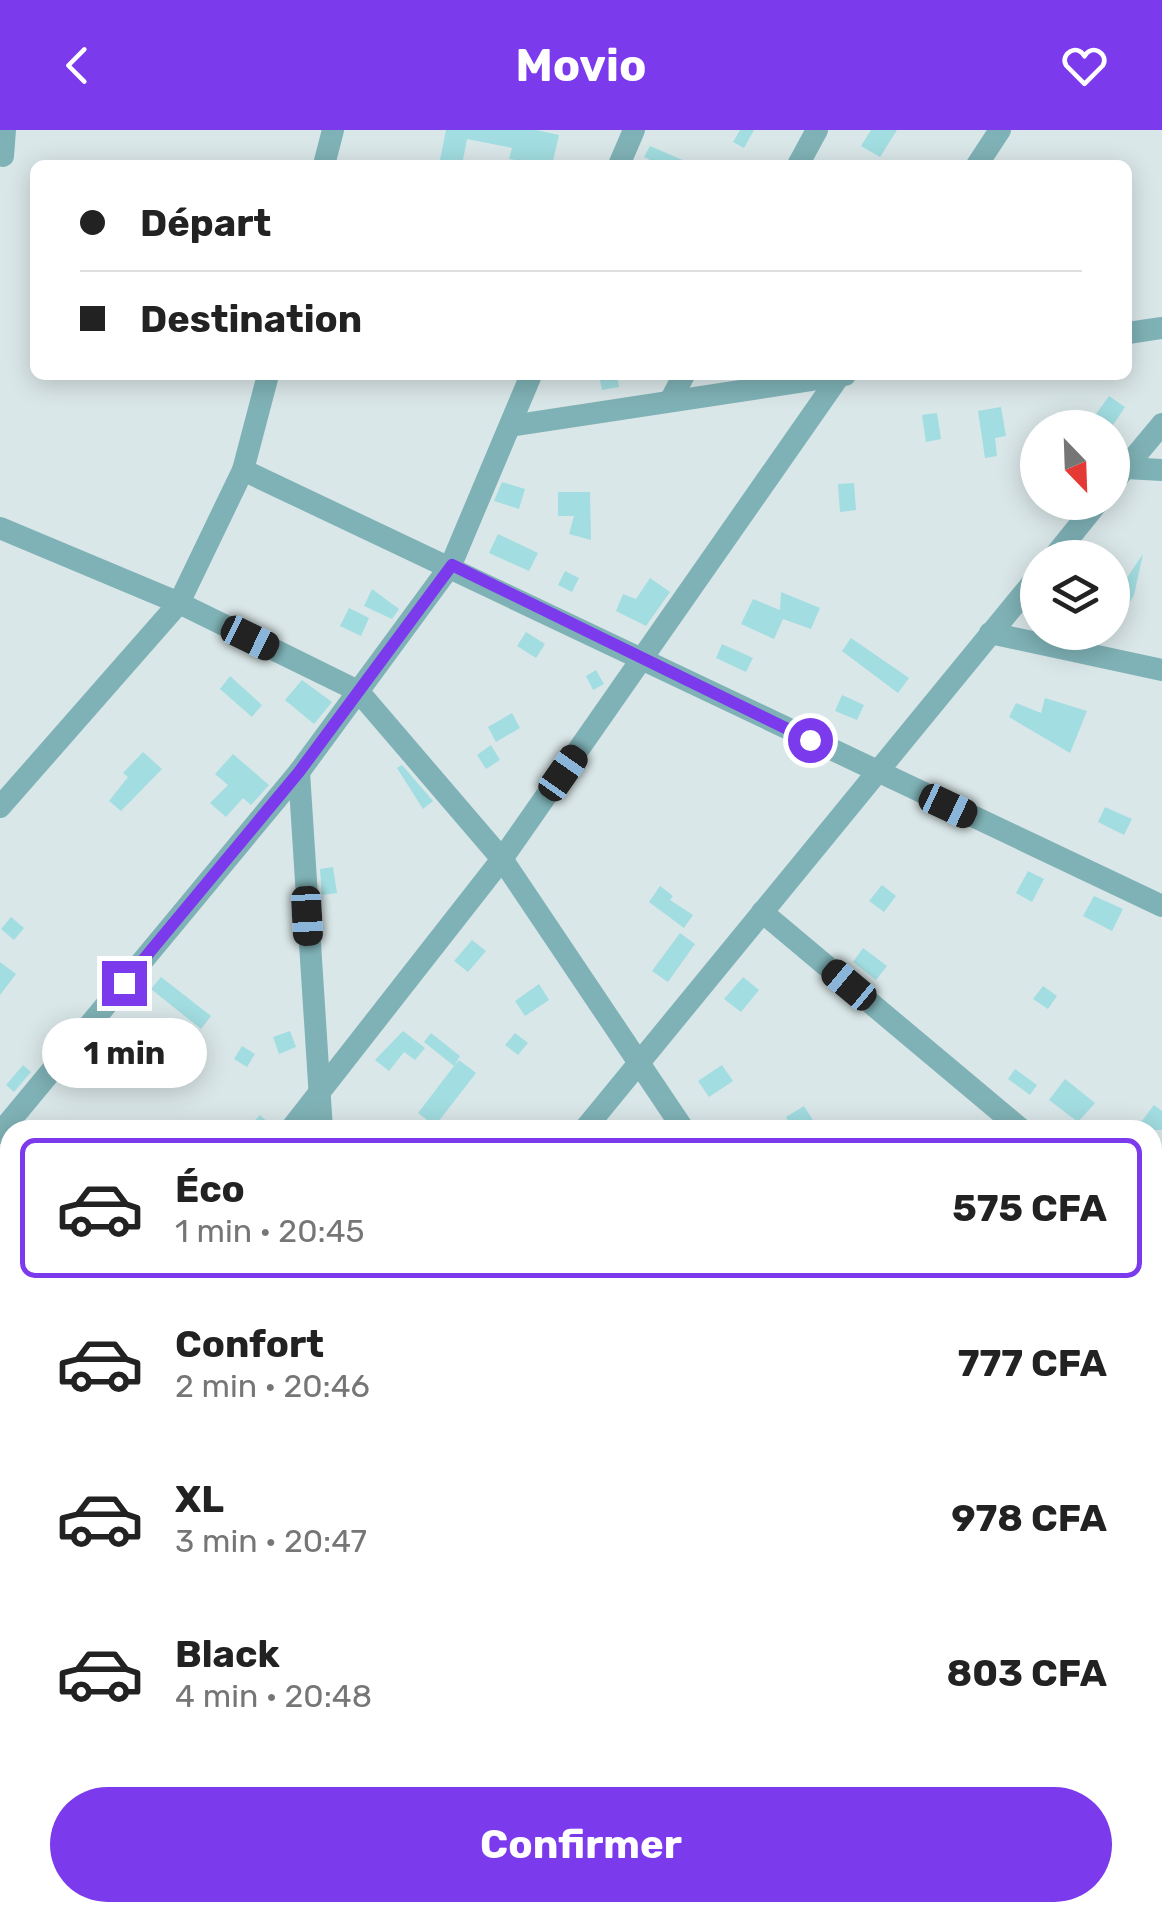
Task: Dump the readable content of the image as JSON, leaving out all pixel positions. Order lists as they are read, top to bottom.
{
  "north": "bottom right",
  "page": {
    "header": "Movio",
    "banner": ["Départ", "Destination"],
    "bubble": "1 min",
    "list": [
      {
        "name": "Éco",
        "note": "1 min · 20:45",
        "value": "575 CFA"
      },
      {
        "name": "Confort",
        "note": "2 min · 20:46",
        "value": "777 CFA"
      },
      {
        "name": "XL",
        "note": "3 min · 20:47",
        "value": "978 CFA"
      },
      {
        "name": "Black",
        "note": "4 min · 20:48",
        "value": "803 CFA"
      }
    ],
    "buttons": "Confirmer"
  }
}
